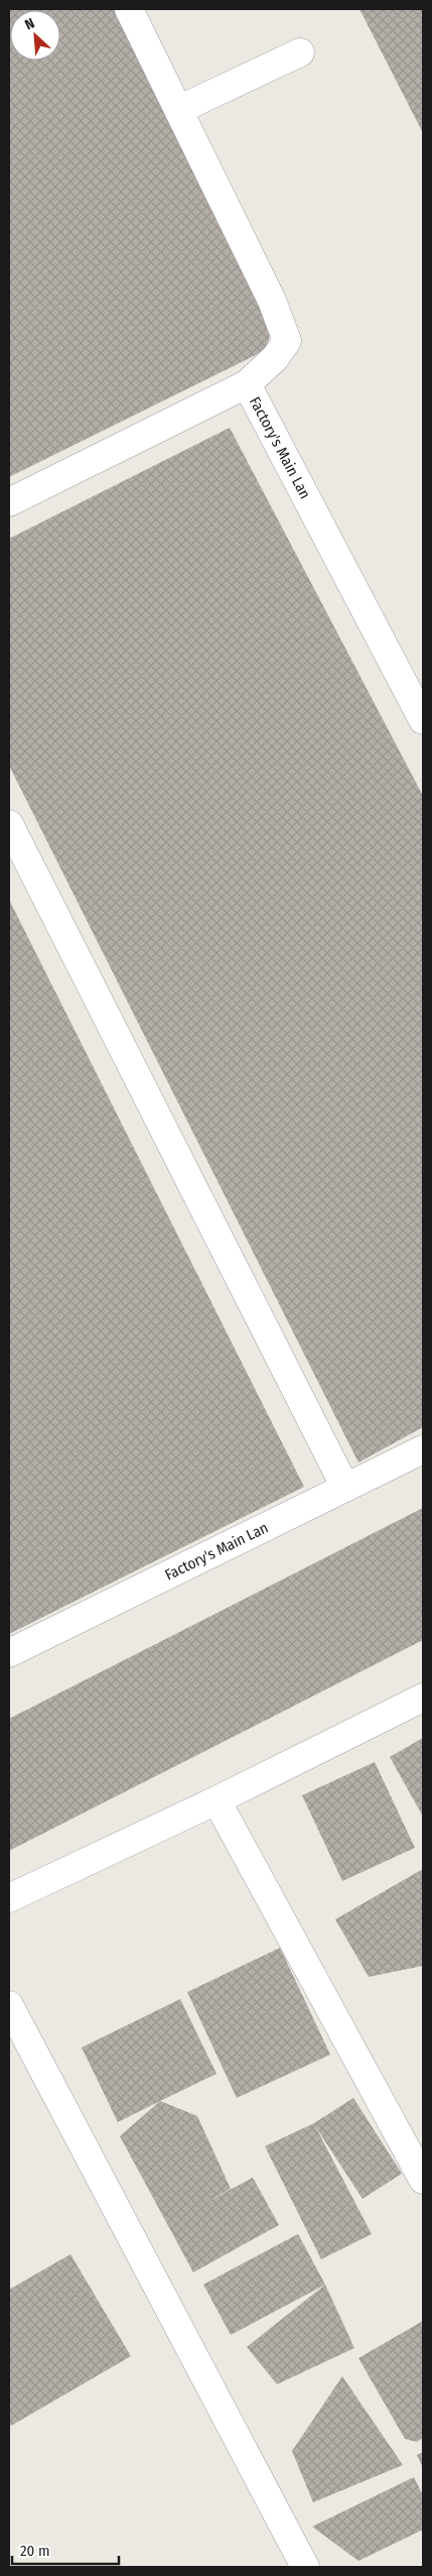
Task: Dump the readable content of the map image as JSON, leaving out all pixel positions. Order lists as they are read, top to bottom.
{
  "streets": {
    "street": ["Factory's Main Lan"]
  },
  "scale_bar": "20 m",
  "north": "top left"
}
